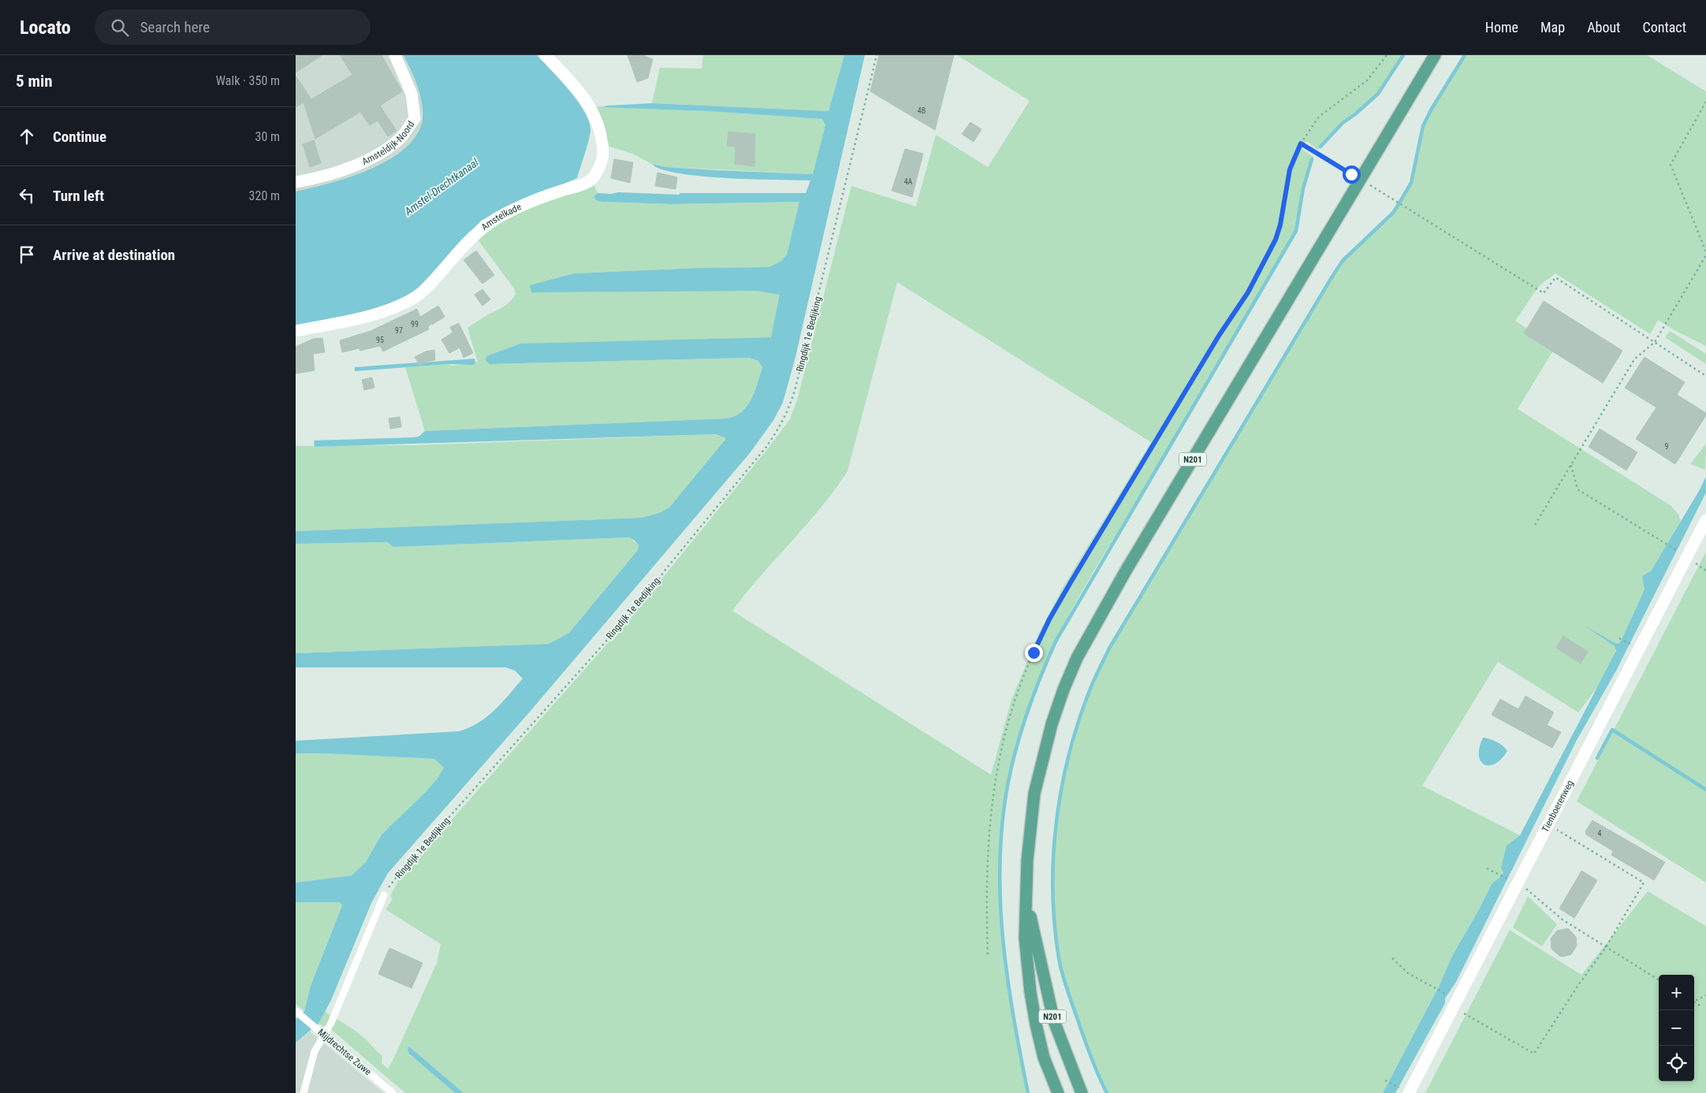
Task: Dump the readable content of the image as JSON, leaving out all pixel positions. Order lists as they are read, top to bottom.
{
  "streets": {
    "main road": ["N201"],
    "street": ["Amsteldijk-Noord", "Amstelkade", "Tienboerenweg"],
    "lane": ["Mijdrechtse Zuwe"],
    "path": ["Ringdijk 1e Bedijking"]
  },
  "water": ["Amstel-Drechtkanaal"],
  "house_numbers": [
    "4B",
    "4A",
    "99",
    "97",
    "95",
    "9",
    "4"
  ],
  "page": {
    "header": "Locato",
    "search": "Search here",
    "nav": [
      "Home",
      "Map",
      "About",
      "Contact"
    ],
    "heading": ["5 min", "Walk · 350 m"],
    "list": [
      ["Continue", "30 m"],
      ["Turn left", "320 m"],
      "Arrive at destination"
    ],
    "map_buttons": ["+", "−"]
  }
}
